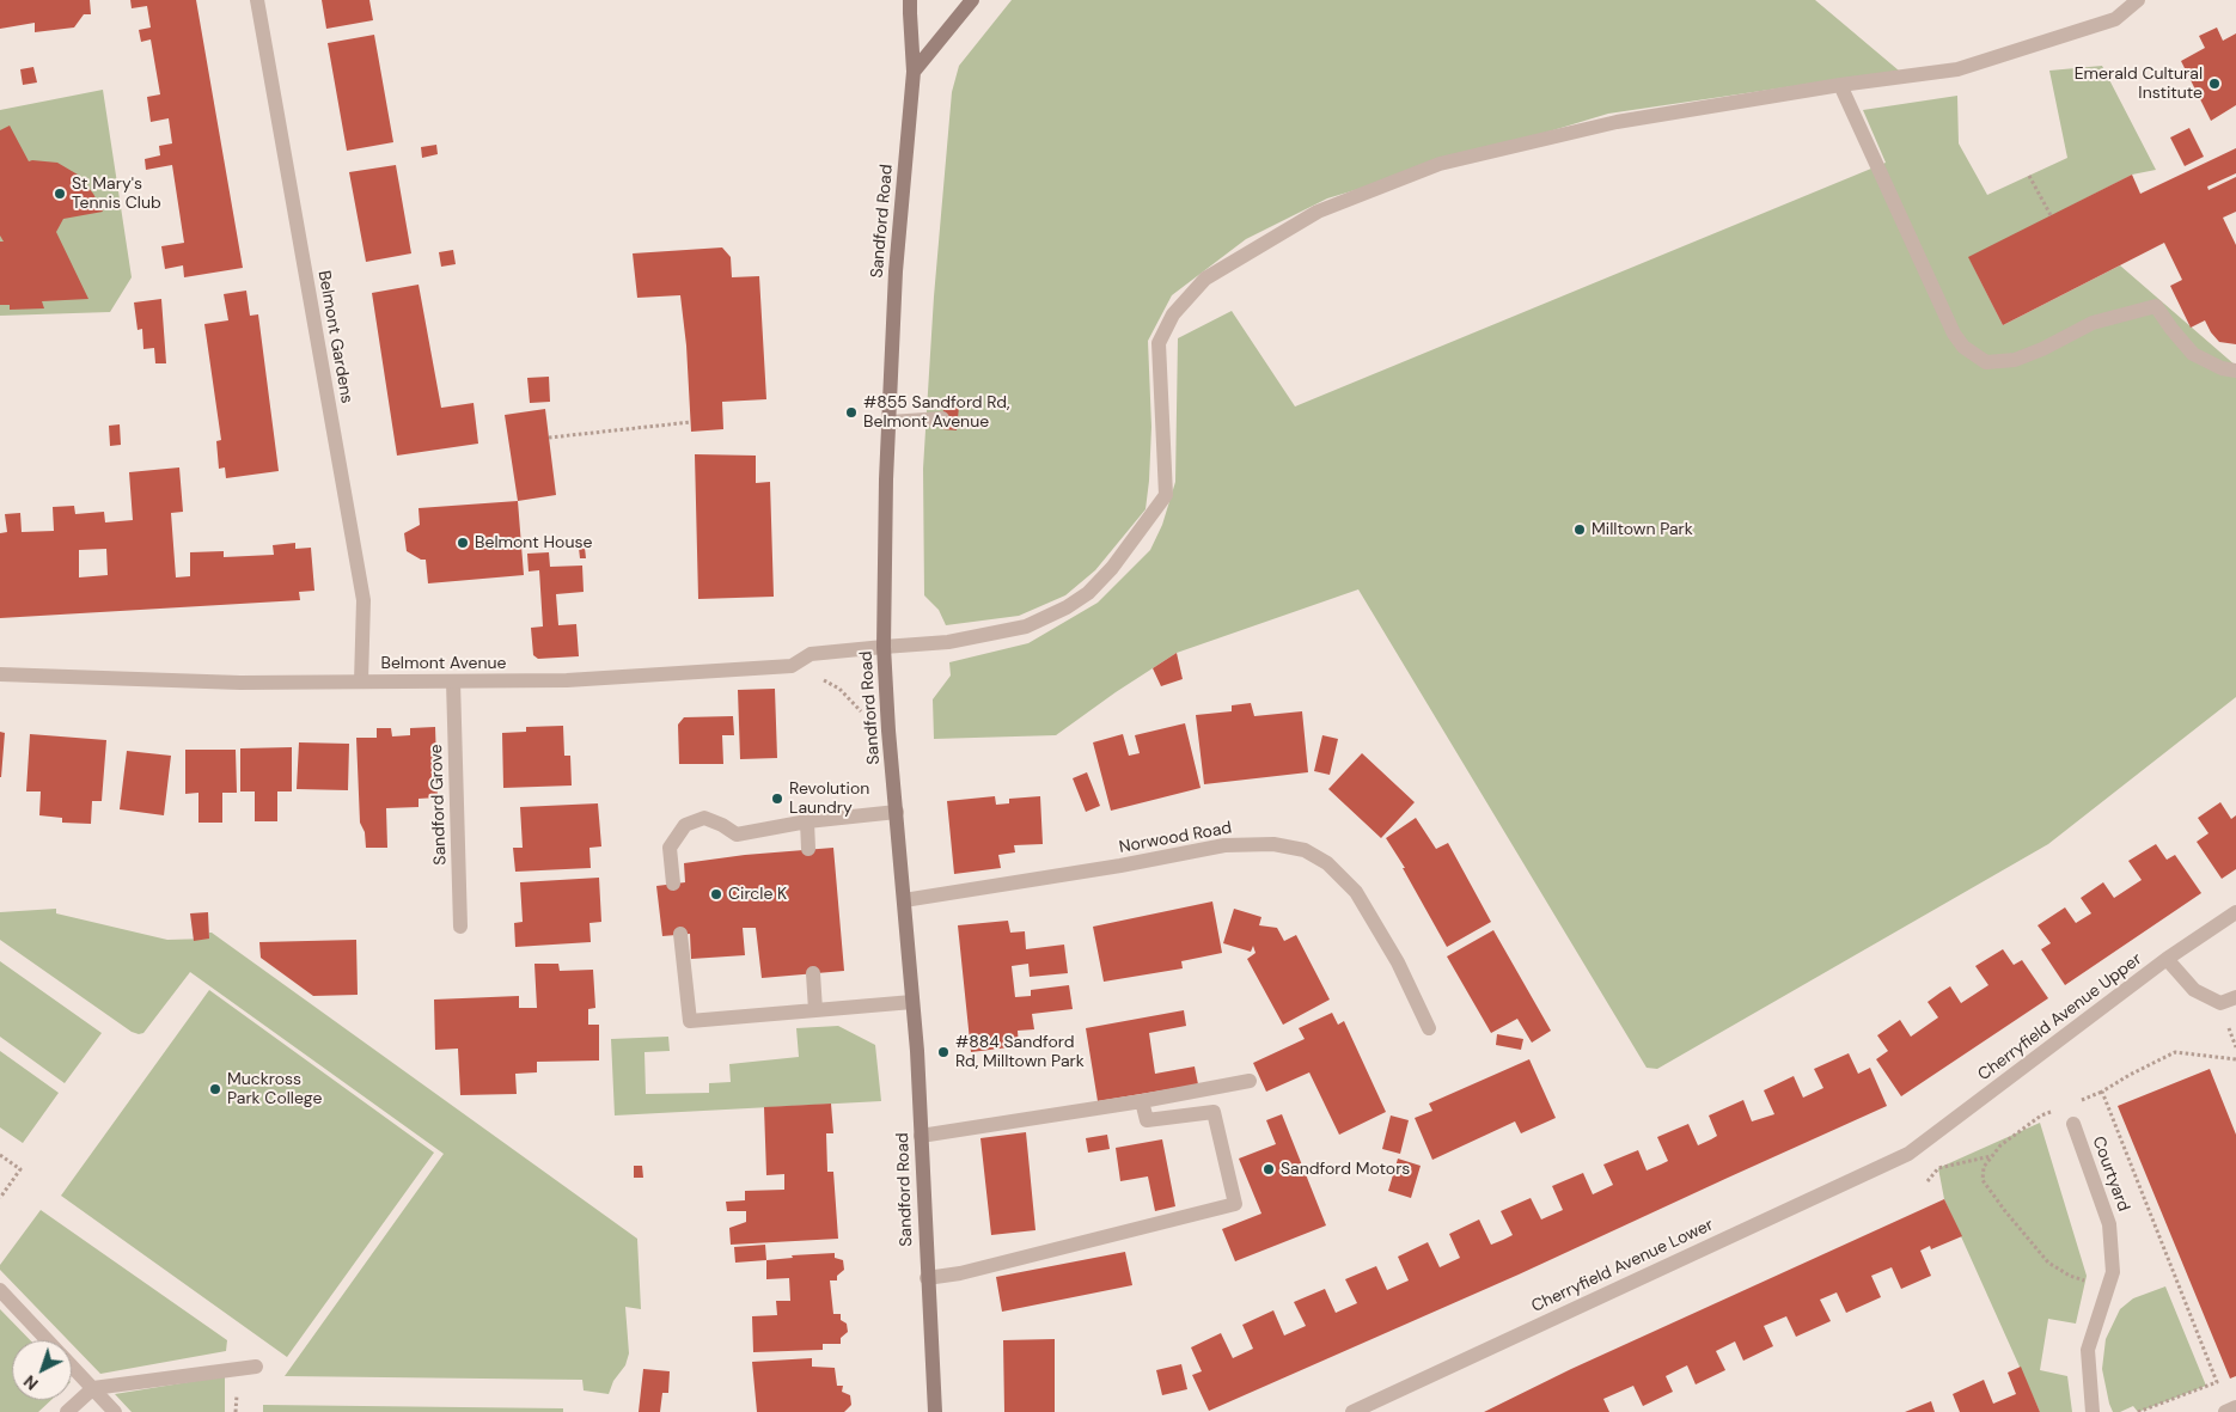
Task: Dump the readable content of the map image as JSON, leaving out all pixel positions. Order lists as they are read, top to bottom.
{
  "streets": {
    "main road": ["Sandford Road"],
    "street": [
      "Belmont Gardens",
      "Belmont Avenue",
      "Sandford Grove",
      "Norwood Road",
      "Cherryfield Avenue Upper",
      "Courtyard",
      "Cherryfield Avenue Lower"
    ]
  },
  "crossings": [
    ["Sandford Road", "Belmont Avenue"],
    ["Sandford Road", "Norwood Road"],
    ["Belmont Gardens", "Belmont Avenue"],
    ["Belmont Avenue", "Sandford Grove"],
    ["Cherryfield Avenue Upper", "Cherryfield Avenue Lower"]
  ],
  "places": [
    "Emerald Cultural Institute",
    "St Mary's Tennis Club",
    "#855 Sandford Rd, Belmont Avenue",
    "Milltown Park",
    "Belmont House",
    "Revolution Laundry",
    "Circle K",
    "#884 Sandford Rd, Milltown Park",
    "Muckross Park College",
    "Sandford Motors"
  ],
  "north": "bottom left"
}
